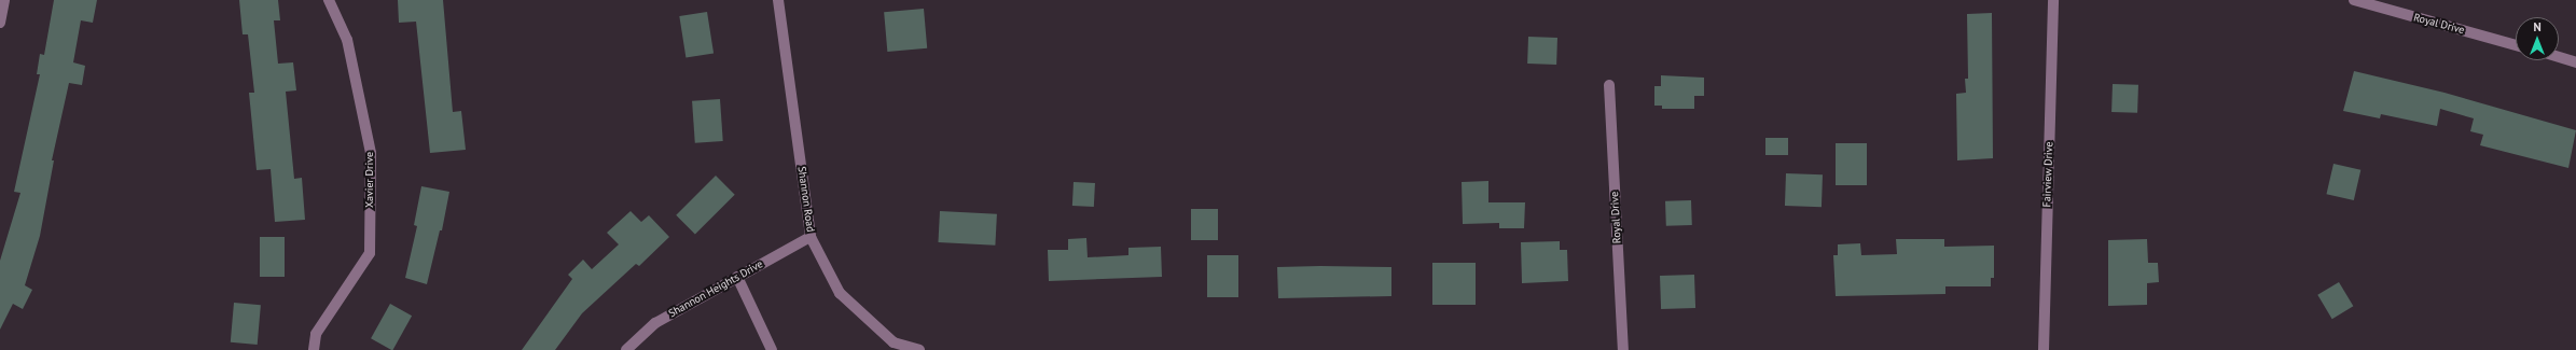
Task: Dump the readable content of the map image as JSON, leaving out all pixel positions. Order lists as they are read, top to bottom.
{
  "streets": {
    "street": [
      "Royal Drive",
      "Fairview Drive",
      "Xavier Drive",
      "Shannon Road",
      "Shannon Heights Drive"
    ]
  },
  "crossings": [
    ["Shannon Road", "Shannon Heights Drive"]
  ],
  "north": "top"
}
